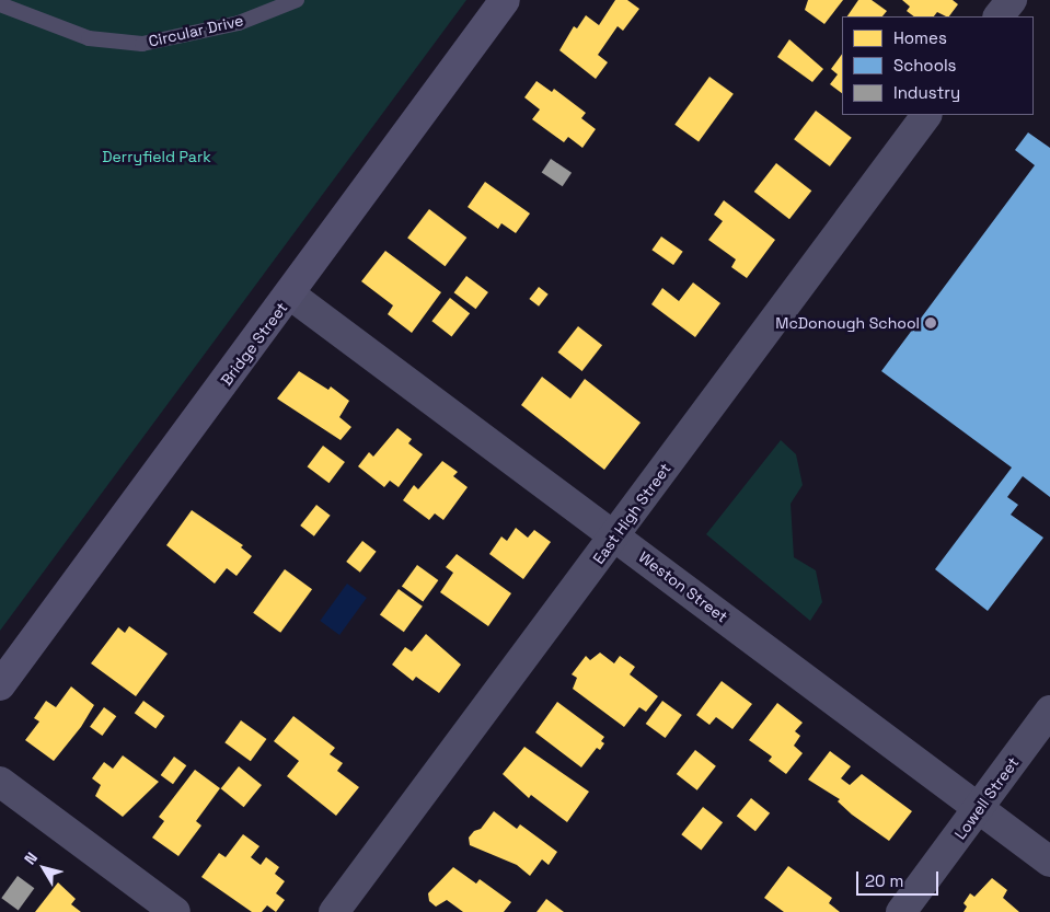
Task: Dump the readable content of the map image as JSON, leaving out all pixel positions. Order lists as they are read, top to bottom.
{
  "streets": {
    "main road": ["Bridge Street"],
    "street": ["East High Street", "Weston Street", "Lowell Street"],
    "lane": ["Circular Drive"]
  },
  "crossings": [
    ["Bridge Street", "Weston Street"],
    ["East High Street", "Weston Street"],
    ["Weston Street", "Lowell Street"]
  ],
  "parks": ["Derryfield Park"],
  "places": ["McDonough School"],
  "legend": ["Homes", "Schools", "Industry"],
  "scale_bar": "20 m",
  "north": "top left"
}
